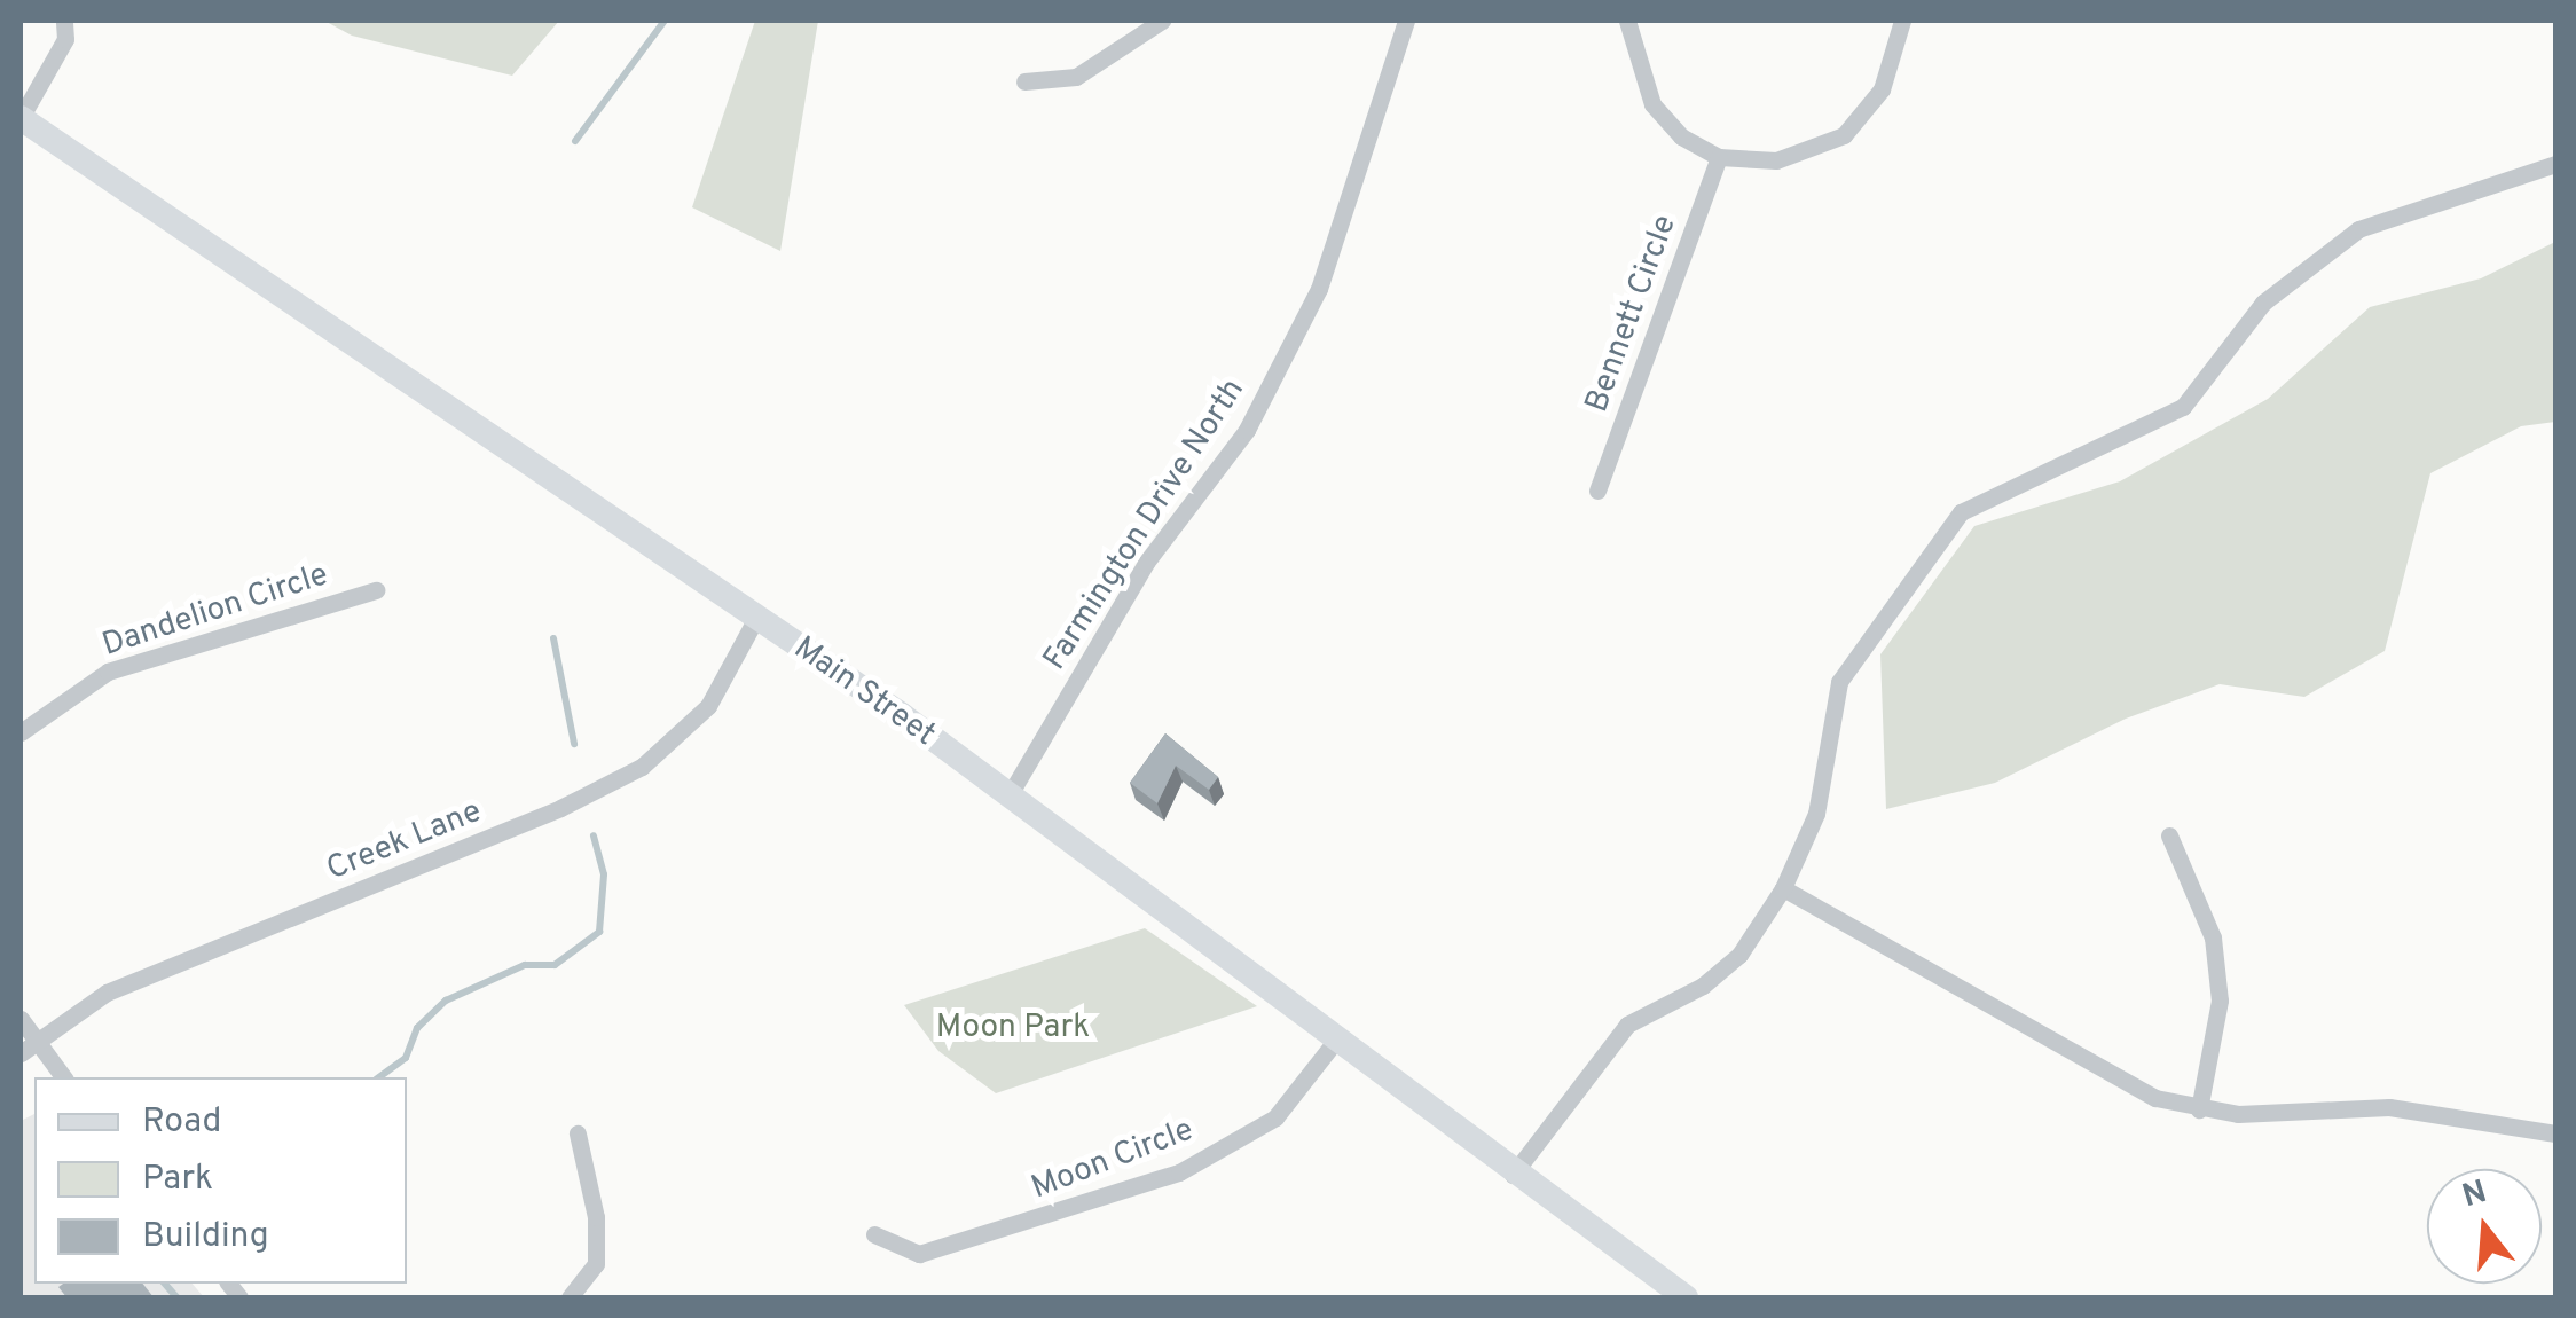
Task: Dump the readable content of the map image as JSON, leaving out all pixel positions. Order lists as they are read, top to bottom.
{
  "streets": {
    "main road": ["Main Street"],
    "street": [
      "Bennett Circle",
      "Farmington Drive North",
      "Dandelion Circle",
      "Creek Lane",
      "Moon Circle"
    ]
  },
  "crossings": [
    ["Farmington Drive North", "Main Street"],
    ["Main Street", "Creek Lane"],
    ["Main Street", "Moon Circle"]
  ],
  "parks": ["Moon Park"],
  "legend": ["Road", "Park", "Building"],
  "north": "top"
}
